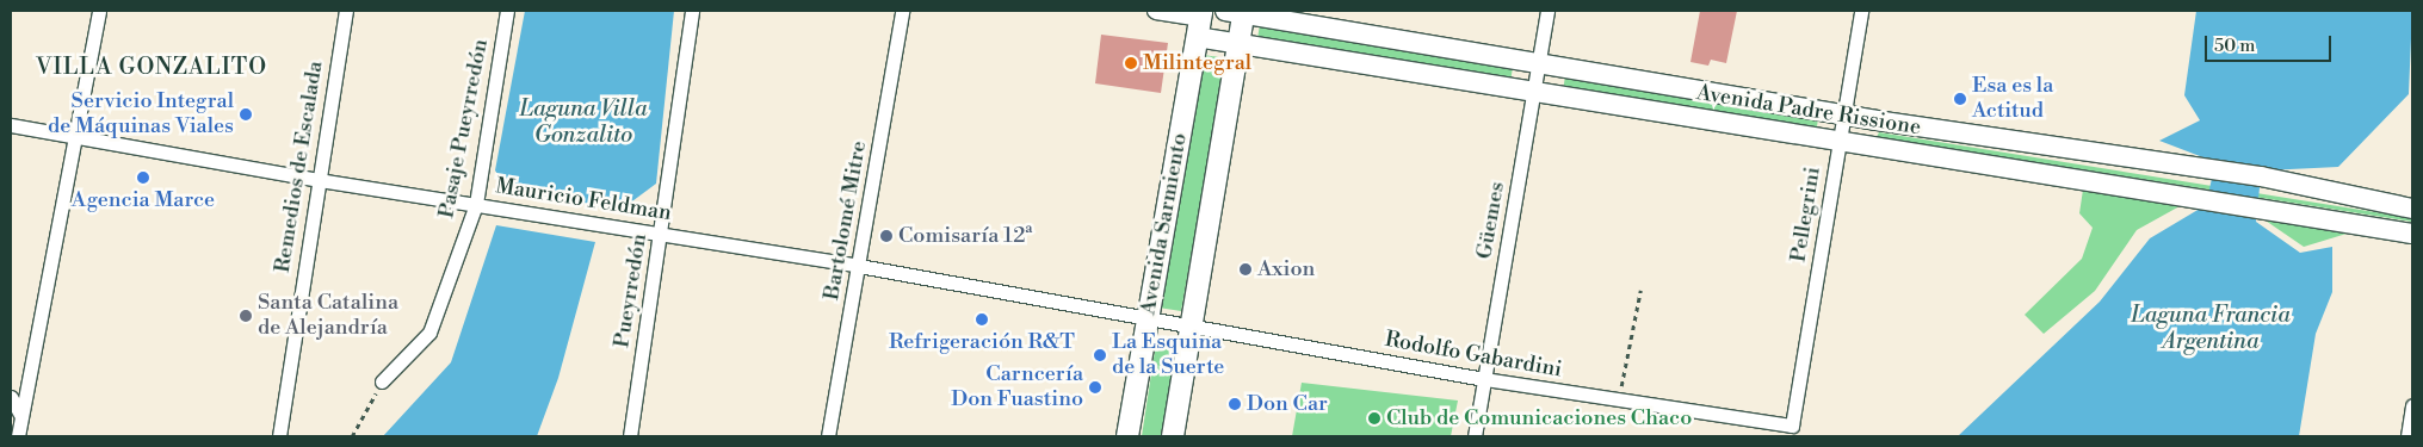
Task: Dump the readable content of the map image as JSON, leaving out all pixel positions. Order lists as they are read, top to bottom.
{
  "streets": {
    "main road": ["Avenida Padre Rissione", "Avenida Sarmiento"],
    "street": [
      "Pasaje Pueyrredón",
      "Remedios de Escalada",
      "Mauricio Feldman",
      "Pellegrini",
      "Bartolomé Mitre",
      "Güemes",
      "Pueyrredón",
      "Rodolfo Gabardini"
    ]
  },
  "crossings": [
    ["Avenida Padre Rissione", "Pellegrini"],
    ["Avenida Padre Rissione", "Güemes"],
    ["Avenida Padre Rissione", "Avenida Sarmiento"],
    ["Pasaje Pueyrredón", "Mauricio Feldman"],
    ["Remedios de Escalada", "Mauricio Feldman"],
    ["Mauricio Feldman", "Bartolomé Mitre"],
    ["Mauricio Feldman", "Avenida Sarmiento"],
    ["Mauricio Feldman", "Pueyrredón"],
    ["Mauricio Feldman", "Rodolfo Gabardini"],
    ["Pellegrini", "Rodolfo Gabardini"],
    ["Güemes", "Rodolfo Gabardini"],
    ["Avenida Sarmiento", "Rodolfo Gabardini"]
  ],
  "districts": ["VILLA GONZALITO"],
  "water": ["Laguna Villa Gonzalito", "Laguna Francia Argentina"],
  "places": [
    "Milintegral",
    "Esa es la Actitud",
    "Servicio Integral de Máquinas Viales",
    "Agencia Marce",
    "Comisaría 12ª",
    "Axion",
    "Santa Catalina de Alejandría",
    "Refrigeración R&T",
    "La Esquina de la Suerte",
    "Carncería Don Fuastino",
    "Don Car",
    "Club de Comunicaciones Chaco"
  ],
  "scale_bar": "50 m"
}
